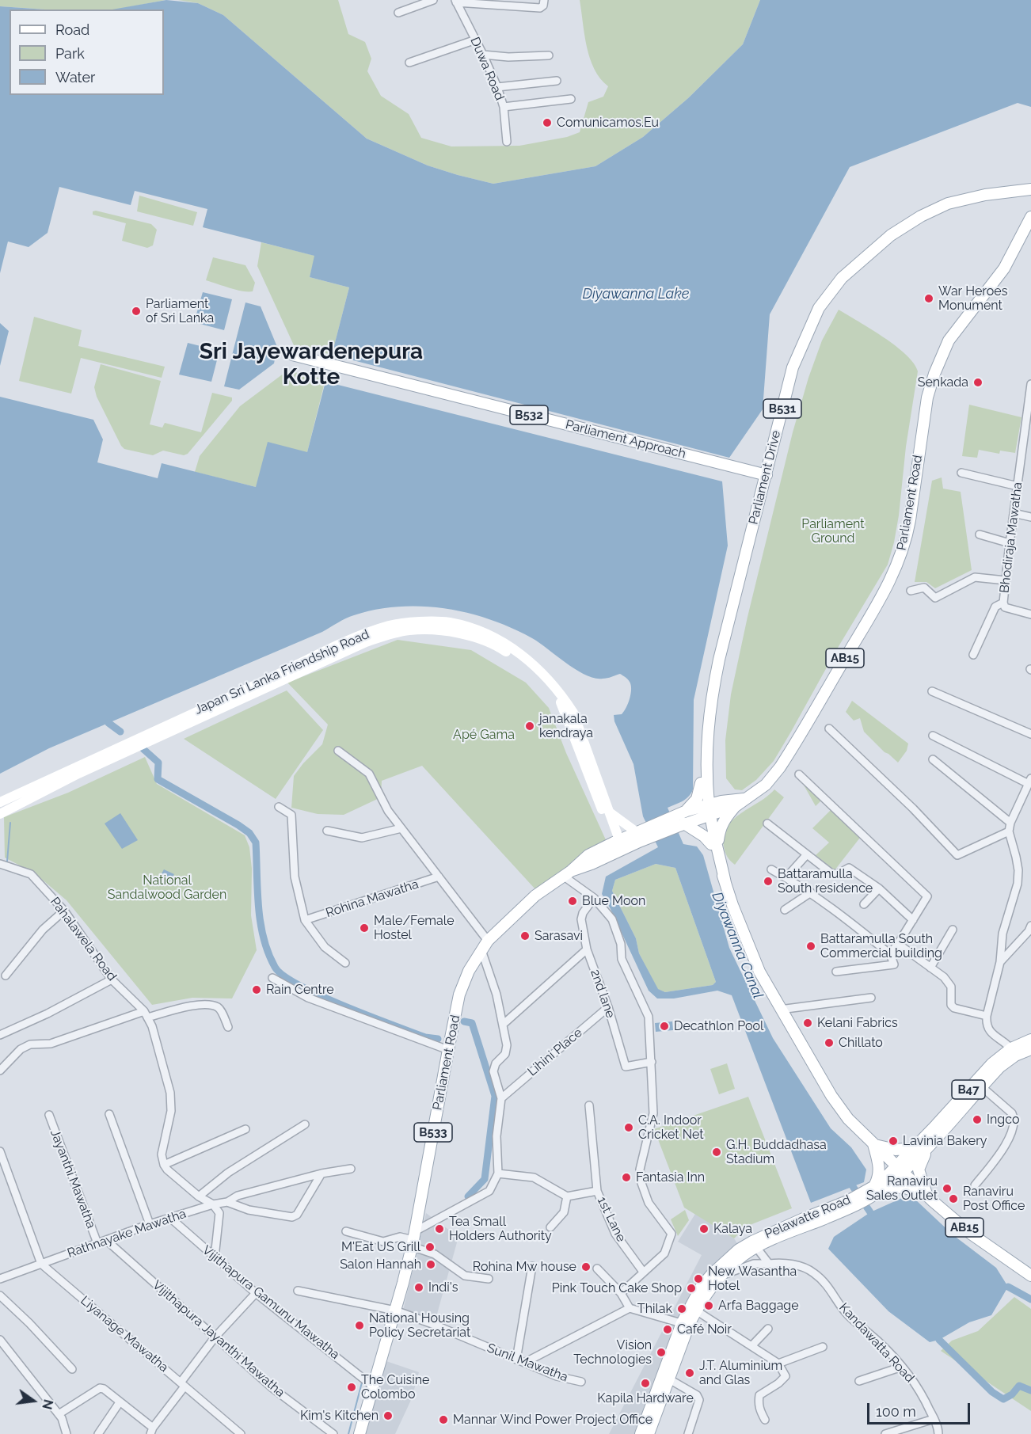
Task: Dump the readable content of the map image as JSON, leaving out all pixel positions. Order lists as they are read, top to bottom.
{
  "streets": {
    "main road": [
      "B531",
      "B532",
      "Parliament Approach",
      "Parliament Drive",
      "Parliament Road",
      "AB15",
      "Japan Sri Lanka Friendship Road",
      "B47",
      "B533",
      "Pelawatte Road"
    ],
    "street": [
      "Duwa Road",
      "Bhodiraja Mawatha",
      "Rohina Mawatha",
      "Pahalawela Road",
      "2nd lane",
      "Lihini Place",
      "Jayanthi Mawatha",
      "1st Lane",
      "Rathnayake Mawatha",
      "Vijithapura Gamunu Mawatha",
      "Liyanage Mawatha",
      "Vijithapura Jayanthi Mawatha",
      "Kandawatta Road",
      "Sunil Mawatha"
    ]
  },
  "crossings": [
    ["B531", "Parliament Drive"],
    ["B531", "Parliament Road"],
    ["Parliament Approach", "Parliament Drive"],
    ["Parliament Drive", "Parliament Road"],
    ["Parliament Drive", "AB15"],
    ["Parliament Road", "AB15"],
    ["Parliament Road", "Japan Sri Lanka Friendship Road"],
    ["Parliament Road", "Rohina Mawatha"],
    ["Parliament Road", "Vijithapura Gamunu Mawatha"],
    ["Parliament Road", "Sunil Mawatha"],
    ["AB15", "Pelawatte Road"],
    ["2nd lane", "Lihini Place"],
    ["Jayanthi Mawatha", "Rathnayake Mawatha"],
    ["Pelawatte Road", "Kandawatta Road"],
    ["Rathnayake Mawatha", "Vijithapura Gamunu Mawatha"],
    ["Rathnayake Mawatha", "Liyanage Mawatha"],
    ["Rathnayake Mawatha", "Vijithapura Jayanthi Mawatha"]
  ],
  "districts": ["Sri Jayewardenepura Kotte"],
  "water": ["Diyawanna Lake", "Diyawanna Canal"],
  "parks": ["Parliament Ground", "Apé Gama", "National Sandalwood Garden"],
  "places": [
    "Comunicamos.Eu",
    "War Heroes Monument",
    "Parliament of Sri Lanka",
    "Senkada",
    "janakala kendraya",
    "Battaramulla South residence",
    "Blue Moon",
    "Male/Female Hostel",
    "Sarasavi",
    "Battaramulla South Commercial building",
    "Rain Centre",
    "Kelani Fabrics",
    "Decathlon Pool",
    "Chillato",
    "Ingco",
    "C.A. Indoor Cricket Net",
    "Lavinia Bakery",
    "G.H. Buddadhasa Stadium",
    "Fantasia Inn",
    "Ranaviru Sales Outlet",
    "Ranaviru Post Office",
    "Tea Small Holders Authority",
    "Kalaya",
    "M'Eat US Grill",
    "Salon Hannah",
    "Rohina Mw house",
    "New Wasantha Hotel",
    "Indi's",
    "Pink Touch Cake Shop",
    "Arfa Baggage",
    "Thilak",
    "National Housing Policy Secretariat",
    "Café Noir",
    "Vision Technologies",
    "J.T. Aluminium and Glas",
    "Kapila Hardware",
    "The Cuisine Colombo",
    "Kim's Kitchen",
    "Mannar Wind Power Project Office"
  ],
  "legend": ["Road", "Park", "Water"],
  "scale_bar": "100 m",
  "north": "right"
}
